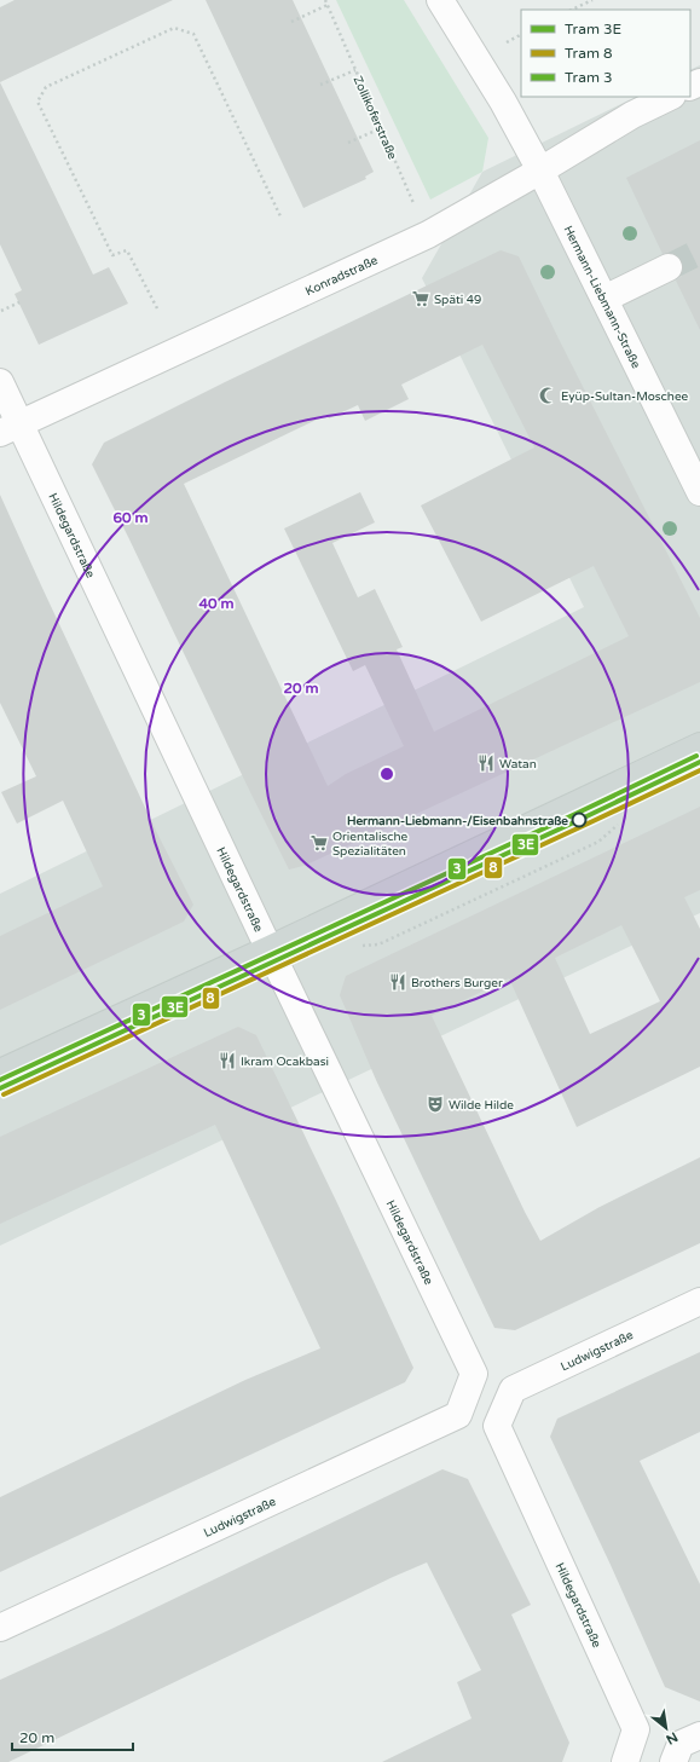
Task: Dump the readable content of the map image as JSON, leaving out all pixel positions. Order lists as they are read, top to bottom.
{
  "streets": {
    "street": [
      "Konradstraße",
      "Hermann-Liebmann-Straße",
      "Hildegardstraße",
      "Ludwigstraße"
    ],
    "path": ["Zollikoferstraße"]
  },
  "crossings": [
    ["Zollikoferstraße", "Konradstraße"],
    ["Konradstraße", "Hermann-Liebmann-Straße"],
    ["Konradstraße", "Hildegardstraße"],
    ["Hildegardstraße", "Ludwigstraße"]
  ],
  "places": {
    "supermarket": ["Späti 49", "Orientalische Spezialitäten"],
    "mosque": ["Eyüp-Sultan-Moschee"],
    "restaurant": ["Watan", "Brothers Burger", "Ikram Ocakbasi"],
    "other": ["Hermann-Liebmann-/Eisenbahnstraße"],
    "theatre": ["Wilde Hilde"]
  },
  "lines": ["tram line 3", "tram line 3E", "tram line 8"],
  "legend": ["Tram 3E", "Tram 8", "Tram 3"],
  "scale_bar": "20 m",
  "north": "bottom right",
  "rings": ["60 m", "40 m", "20 m"]
}
